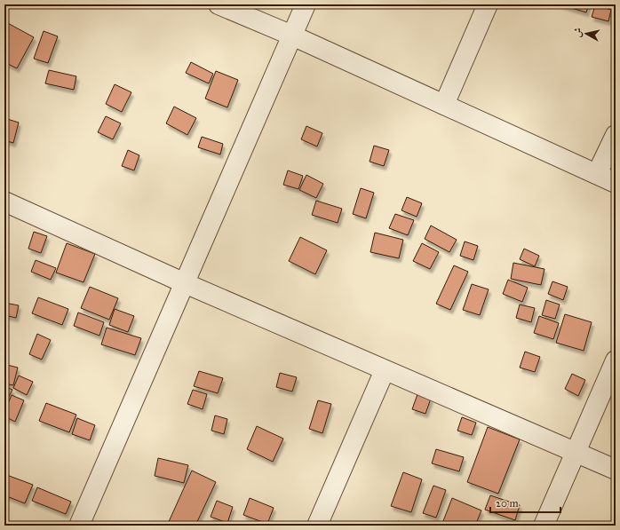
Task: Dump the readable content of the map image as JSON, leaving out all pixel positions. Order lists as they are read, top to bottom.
{
  "scale_bar": "20 m",
  "north": "left"
}
